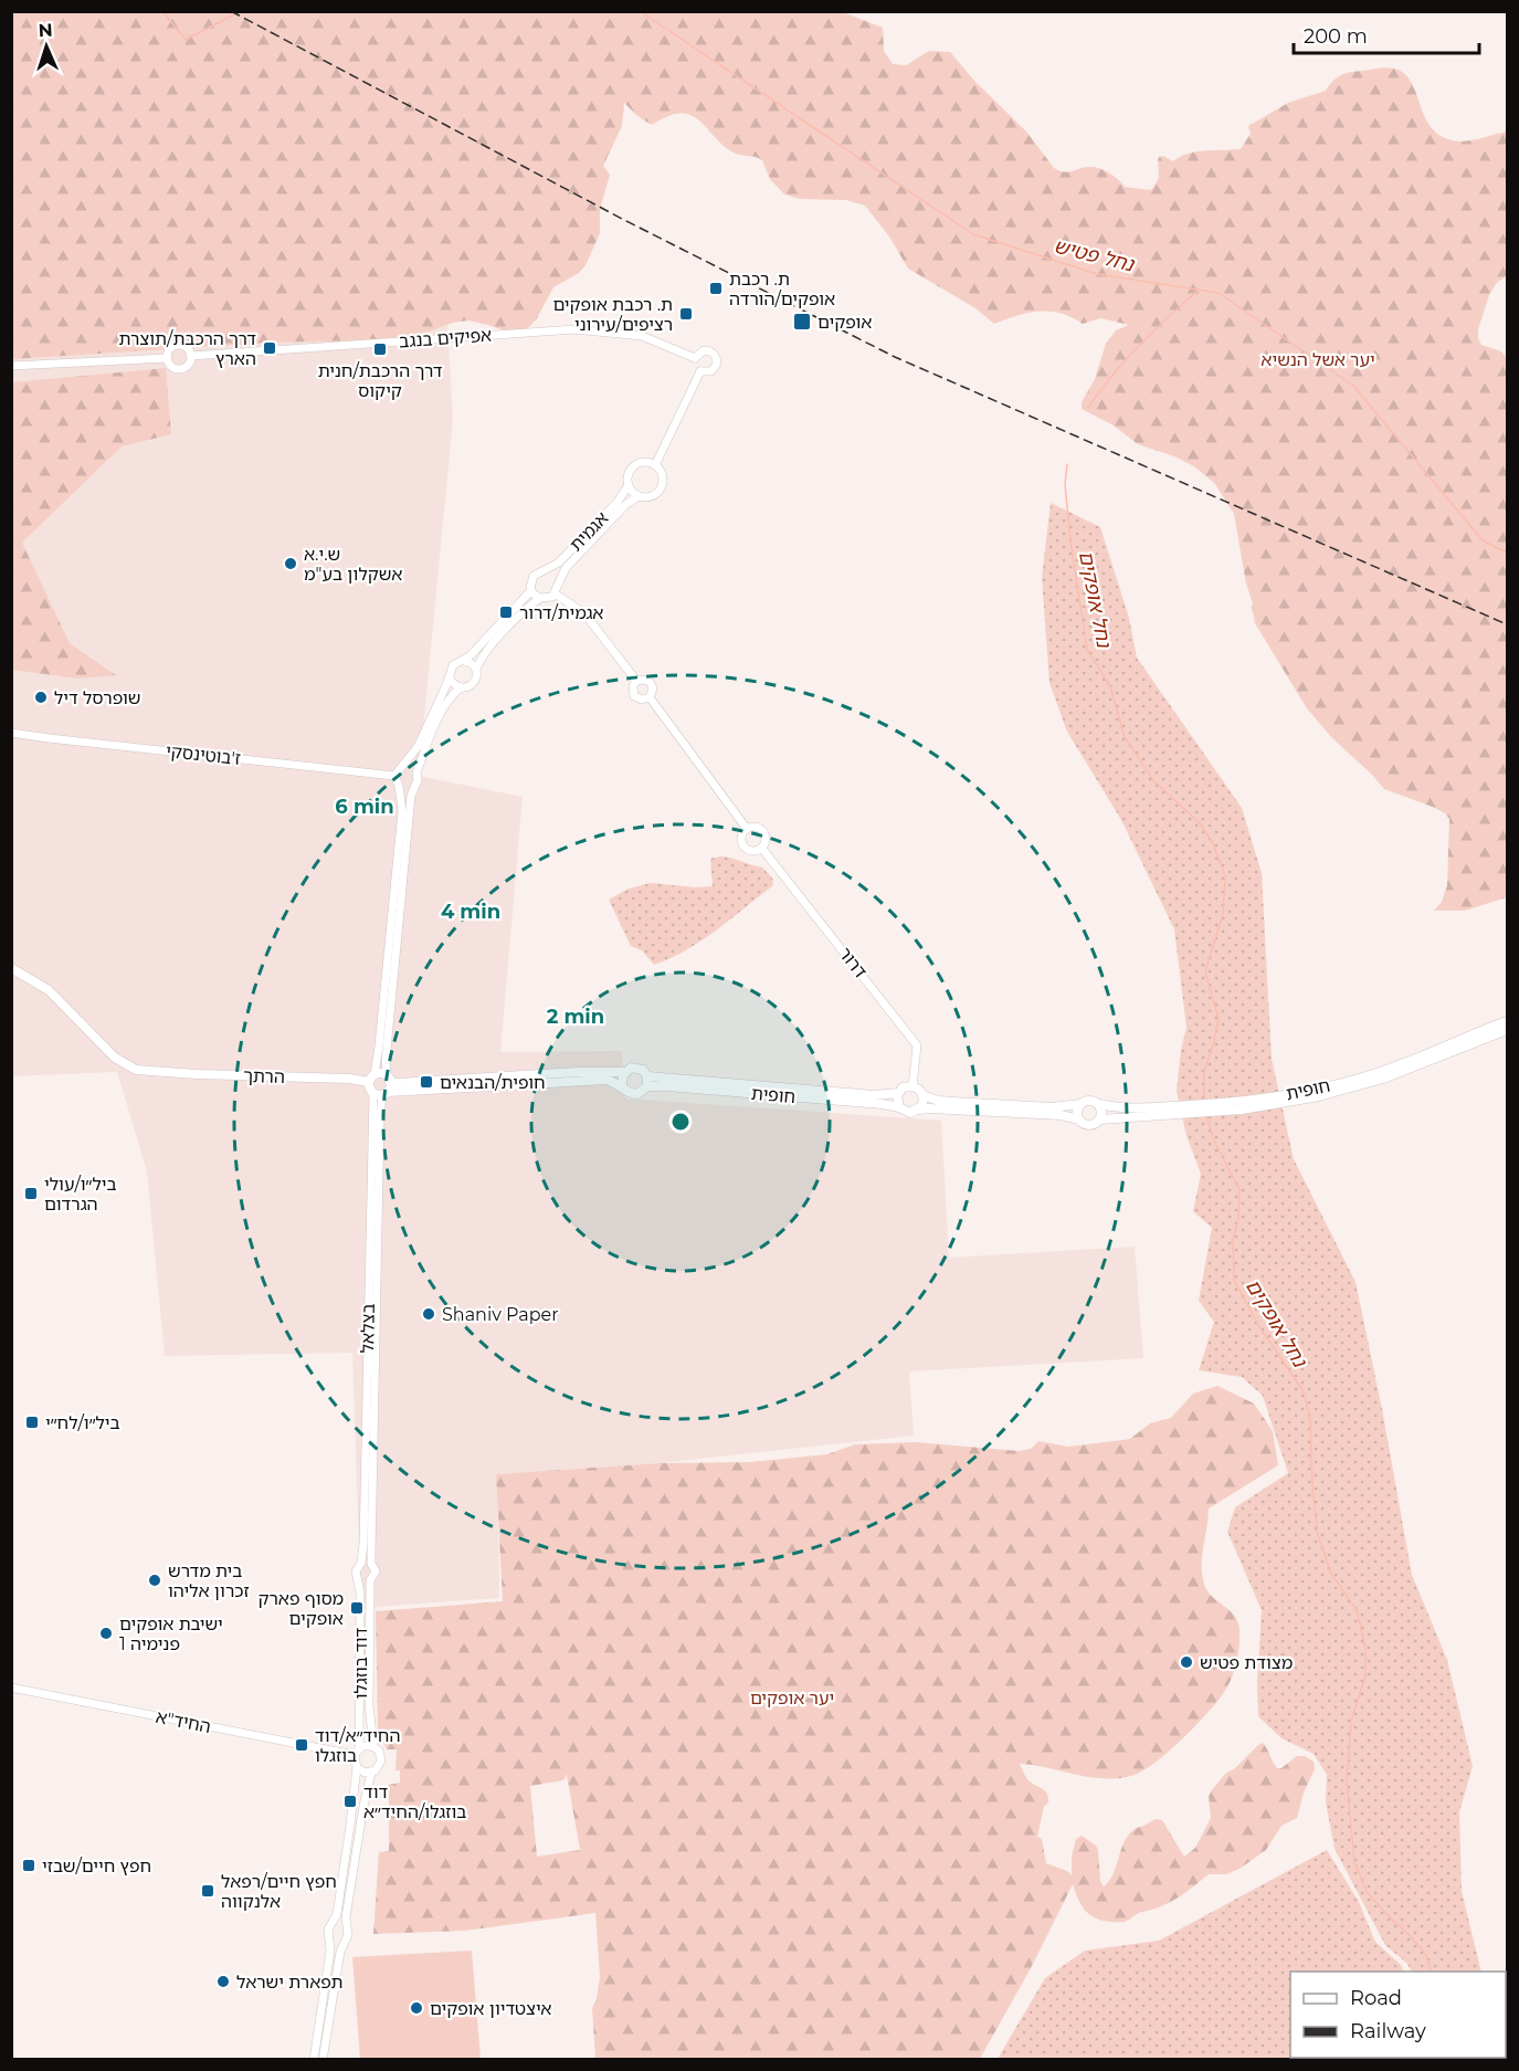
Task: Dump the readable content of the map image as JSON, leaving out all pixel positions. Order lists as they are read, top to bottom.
{
  "streets": {
    "main road": ["הרתך", "חופית"],
    "street": [
      "אפיקים בנגב",
      "אגמית",
      "ז'בוטינסקי",
      "דרור",
      "בצלאל",
      "דוד בוזגלו",
      "החיד\"א"
    ]
  },
  "crossings": [
    ["ז'בוטינסקי", "בצלאל"],
    ["דרור", "חופית"],
    ["הרתך", "בצלאל"],
    ["בצלאל", "דוד בוזגלו"],
    ["דוד בוזגלו", "החיד\"א"]
  ],
  "water": ["נחל פטיש", "נחל אופקים"],
  "parks": ["יער אשל הנשיא", "יער אופקים"],
  "places": {
    "transit": [
      "ת. רכבת אופקים/הורדה",
      "ת. רכבת אופקים רציפים/עירוני",
      "אופקים",
      "דרך הרכבת/תוצרת הארץ",
      "דרך הרכבת/חנית קיקוס",
      "אגמית/דרור",
      "חופית/הבנאים",
      "ביל״ו/עולי הגרדום",
      "ביל״ו/לח״י",
      "מסוף פארק אופקים",
      "החיד״א/דוד בוזגלו",
      "דוד בוזגלו/החיד״א",
      "חפץ חיים/שבזי",
      "חפץ חיים/רפאל אלנקווה"
    ],
    "other": [
      "ש.י.א אשקלון בע\"מ",
      "שופרסל דיל",
      "Shaniv Paper",
      "בית מדרש זכרון אליהו",
      "ישיבת אופקים פנימיה 1",
      "מצודת פטיש",
      "תפארת ישראל",
      "איצטדיון אופקים"
    ]
  },
  "legend": ["Road", "Railway"],
  "scale_bar": "200 m",
  "north": "top",
  "rings": ["6 min", "4 min", "2 min"]
}
